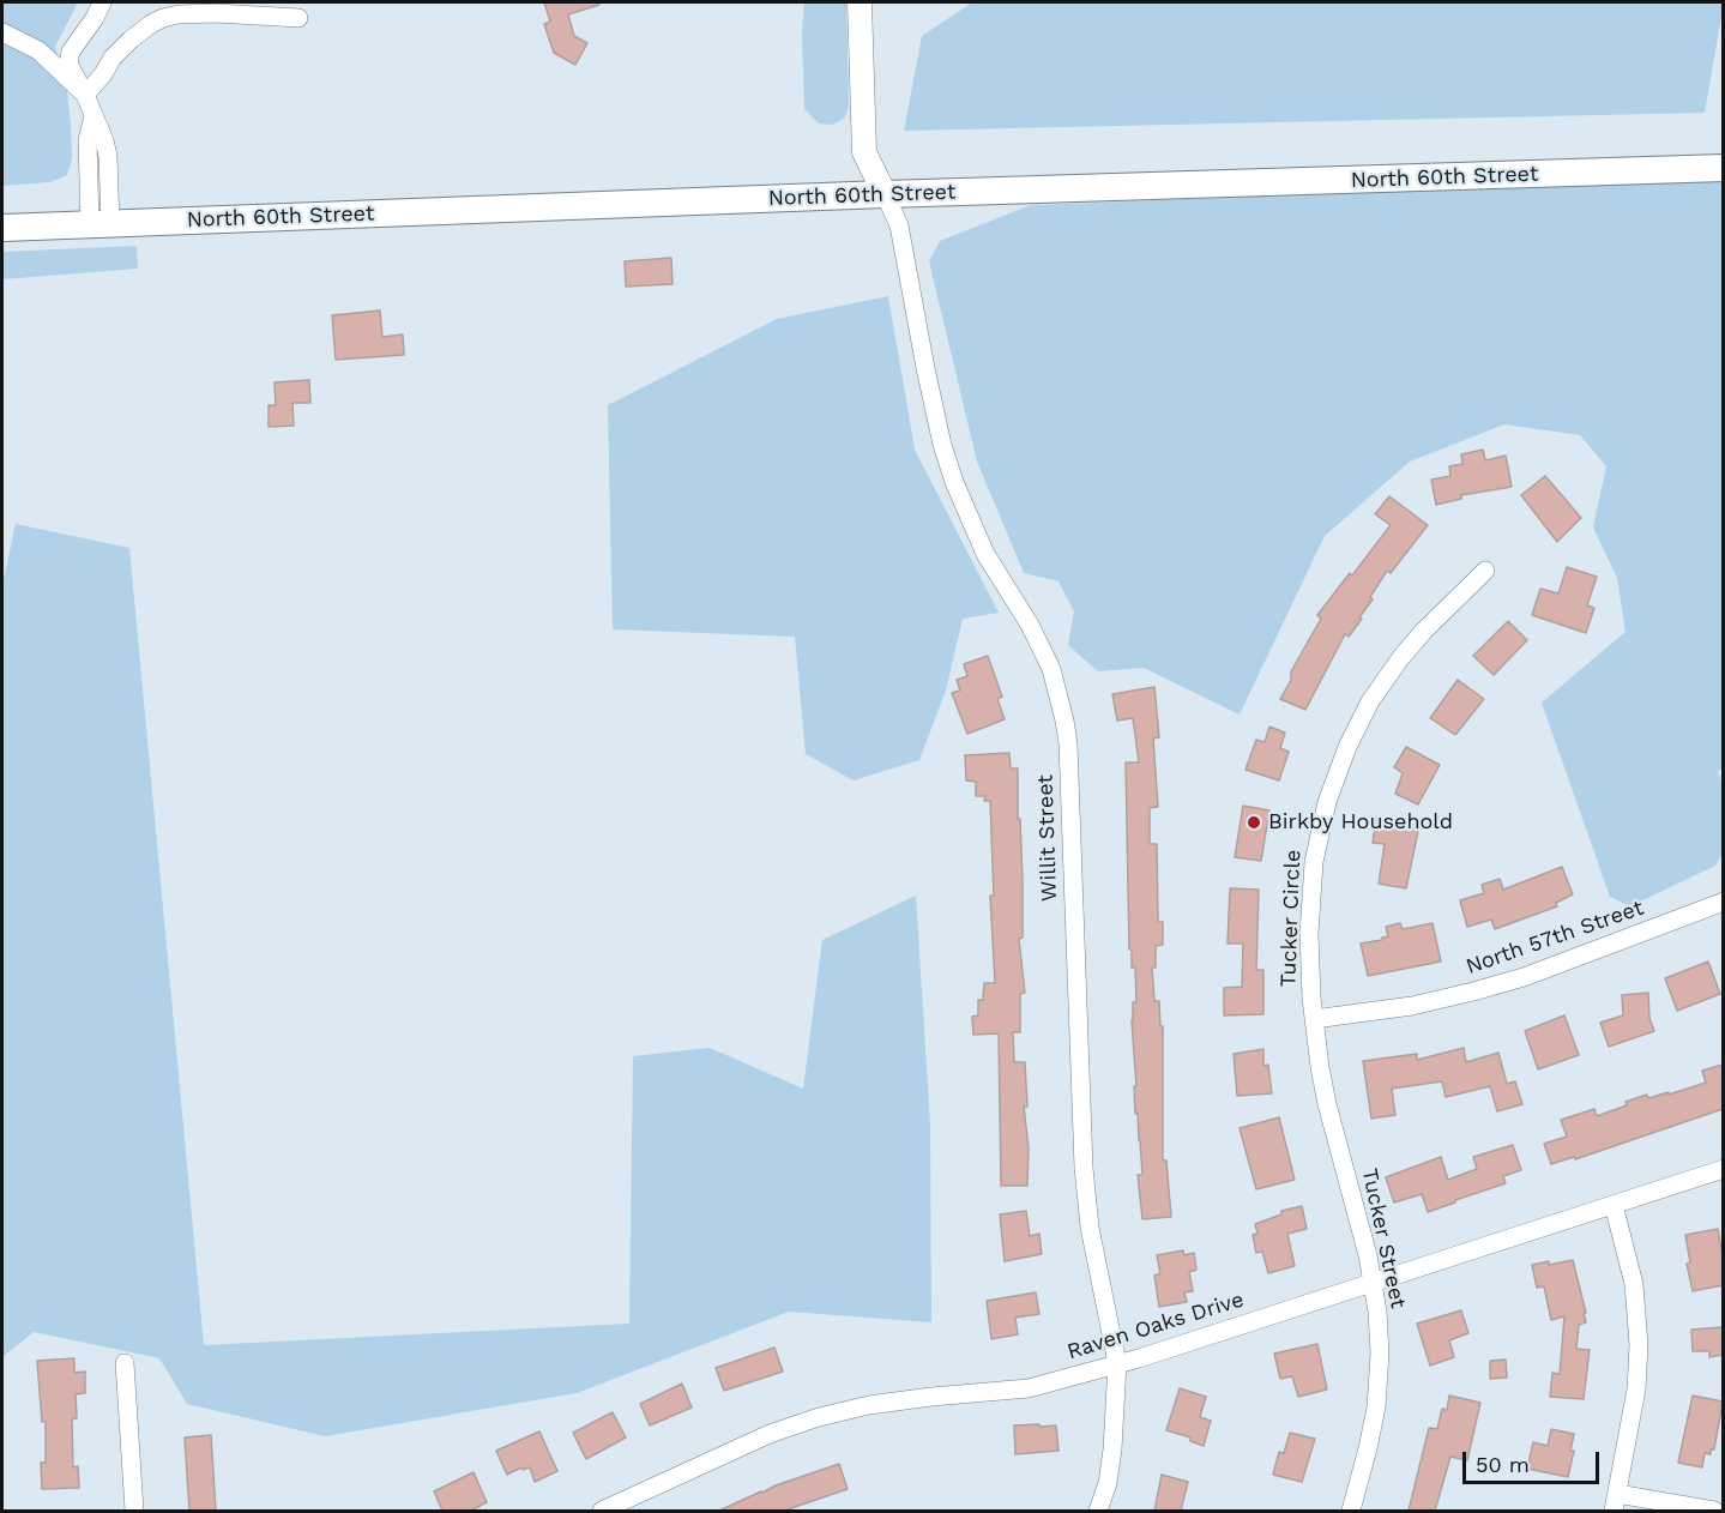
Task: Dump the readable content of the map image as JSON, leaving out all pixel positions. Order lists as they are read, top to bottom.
{
  "streets": {
    "main road": ["North 60th Street"],
    "street": [
      "Willit Street",
      "Tucker Circle",
      "North 57th Street",
      "Tucker Street",
      "Raven Oaks Drive"
    ]
  },
  "crossings": [
    ["North 60th Street", "Willit Street"],
    ["Willit Street", "Raven Oaks Drive"],
    ["Tucker Circle", "North 57th Street"],
    ["Tucker Circle", "Tucker Street"],
    ["North 57th Street", "Tucker Street"],
    ["Tucker Street", "Raven Oaks Drive"]
  ],
  "places": ["Birkby Household"],
  "scale_bar": "50 m"
}
